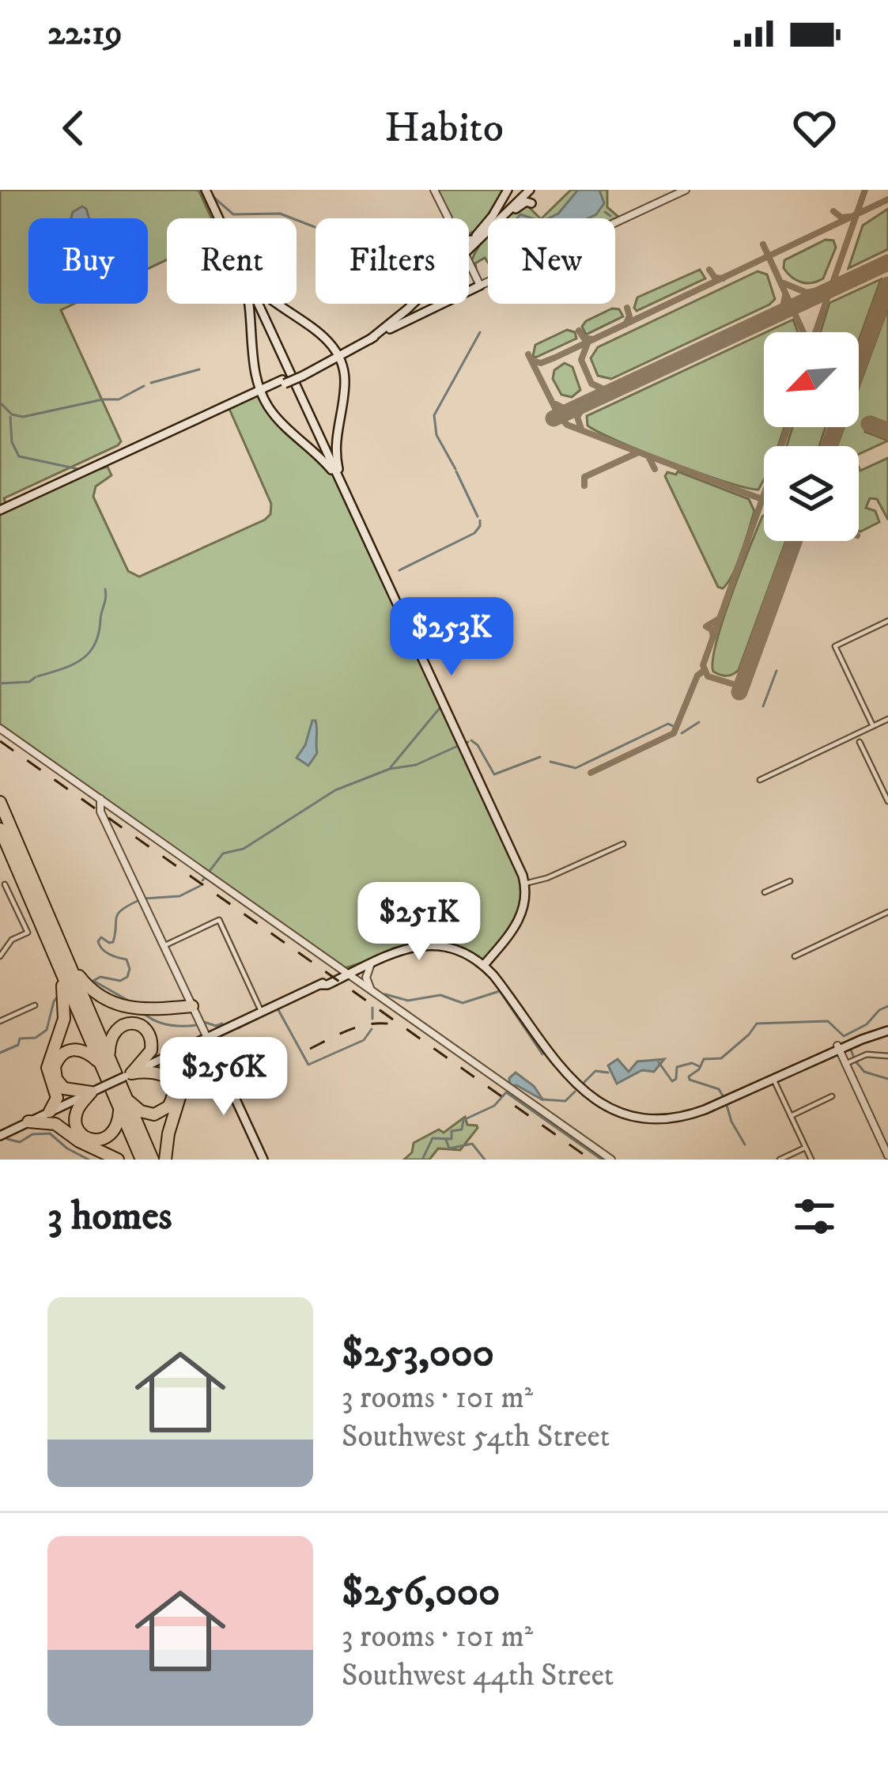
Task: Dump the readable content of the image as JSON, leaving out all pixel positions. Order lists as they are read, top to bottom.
{
  "north": "bottom left",
  "page": {
    "status": "22:19",
    "header": "Habito",
    "chip": [
      "Buy",
      "Rent",
      "Filters",
      "New"
    ],
    "price": ["$253K", "$251K", "$256K"],
    "heading": "3 homes",
    "list": [
      {
        "name": "$253,000",
        "note": "3 rooms · 101 m² · Southwest 54th Street"
      },
      {
        "name": "$256,000",
        "note": "3 rooms · 101 m² · Southwest 44th Street"
      }
    ]
  }
}
